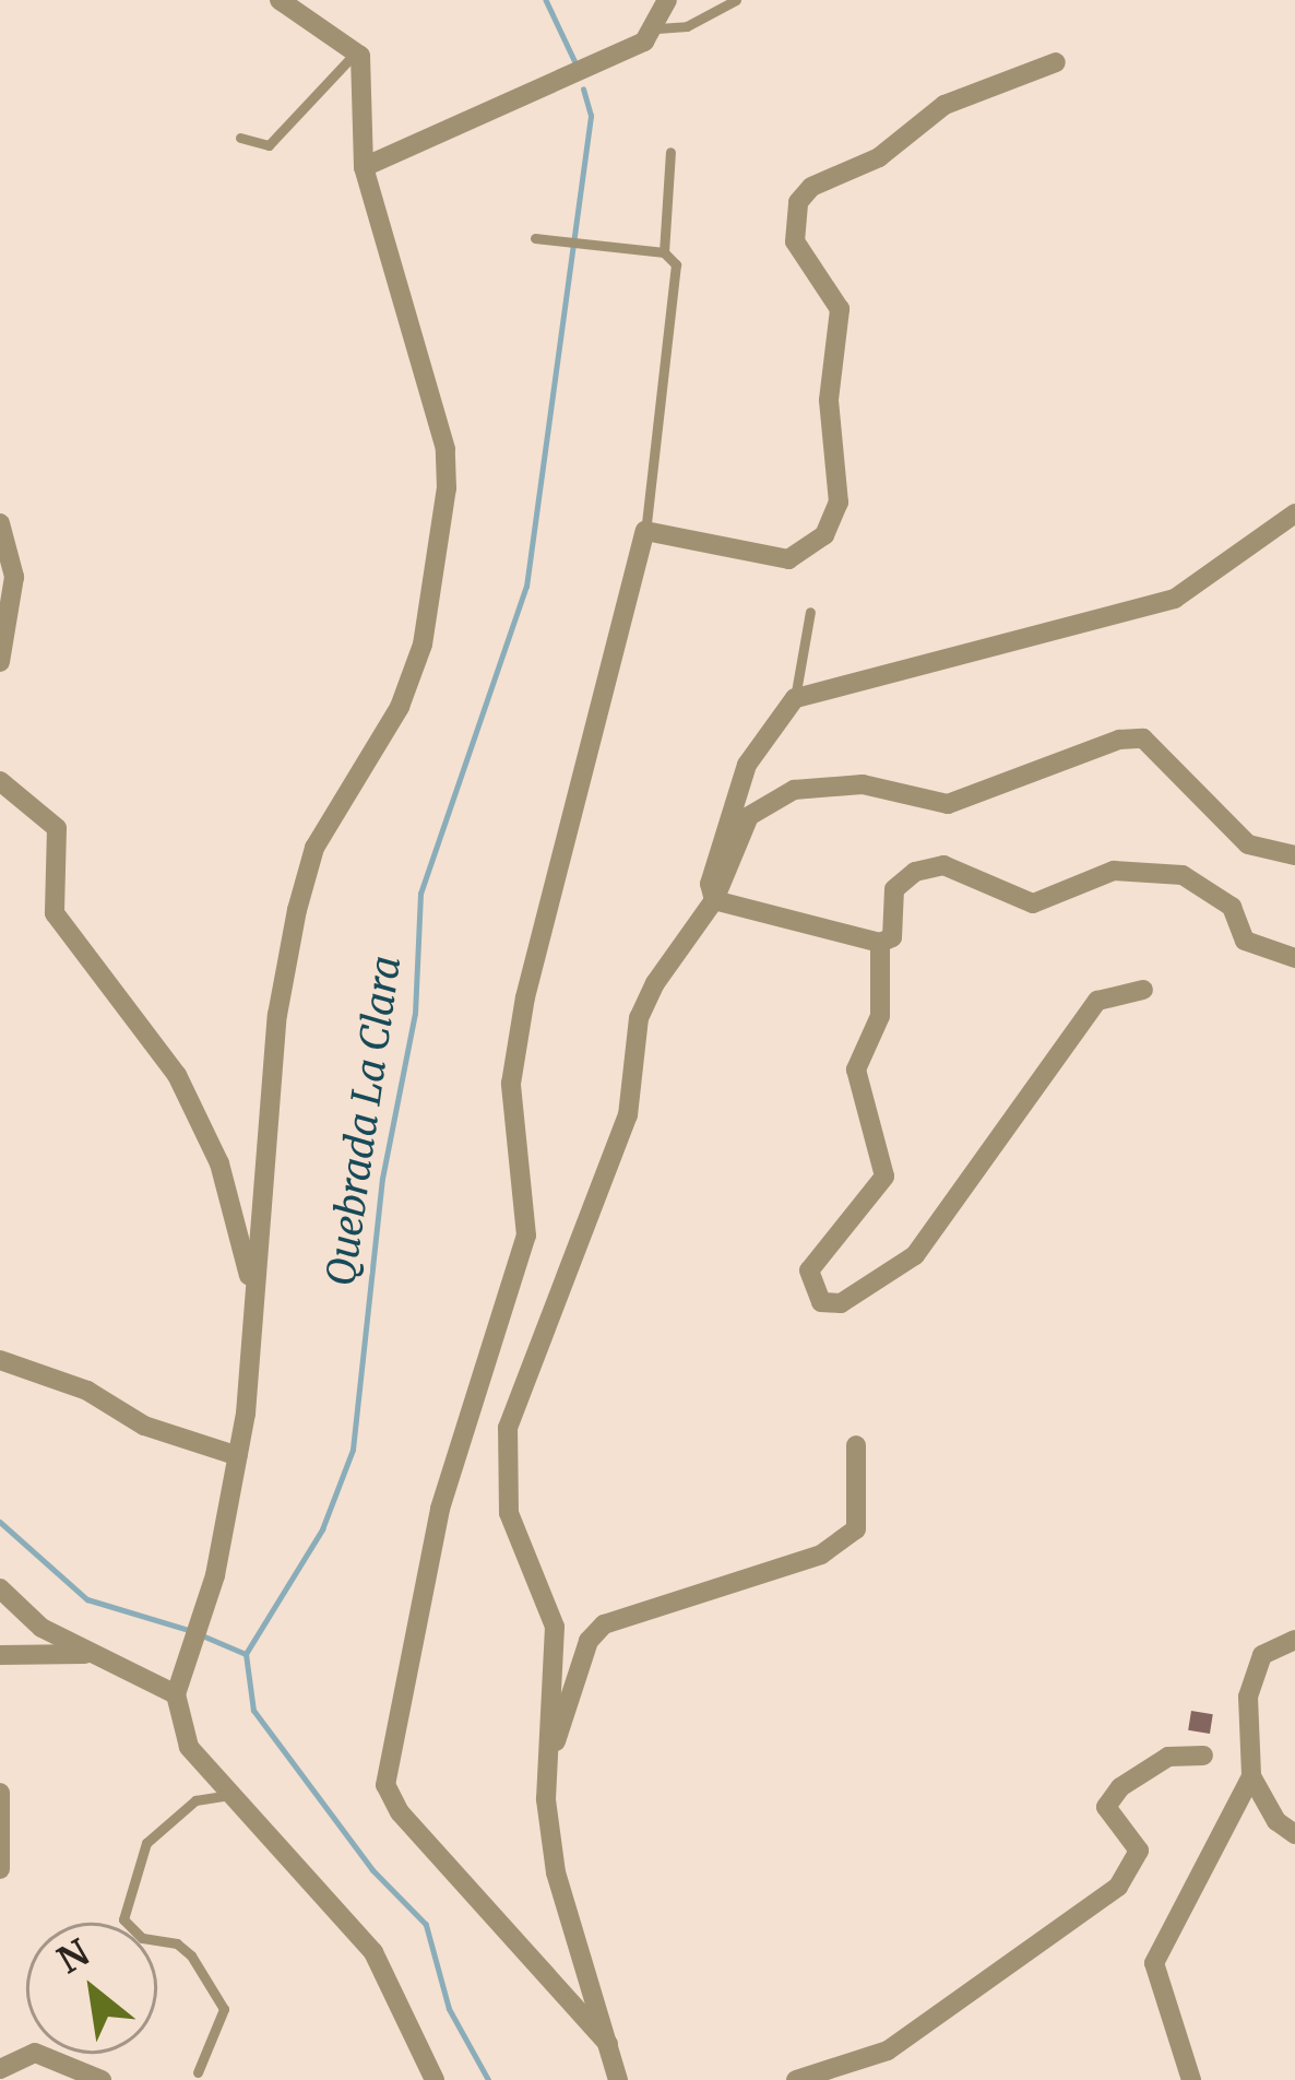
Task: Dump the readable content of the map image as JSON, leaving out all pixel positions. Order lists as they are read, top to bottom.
{
  "water": ["Quebrada La Clara"],
  "north": "top left"
}
